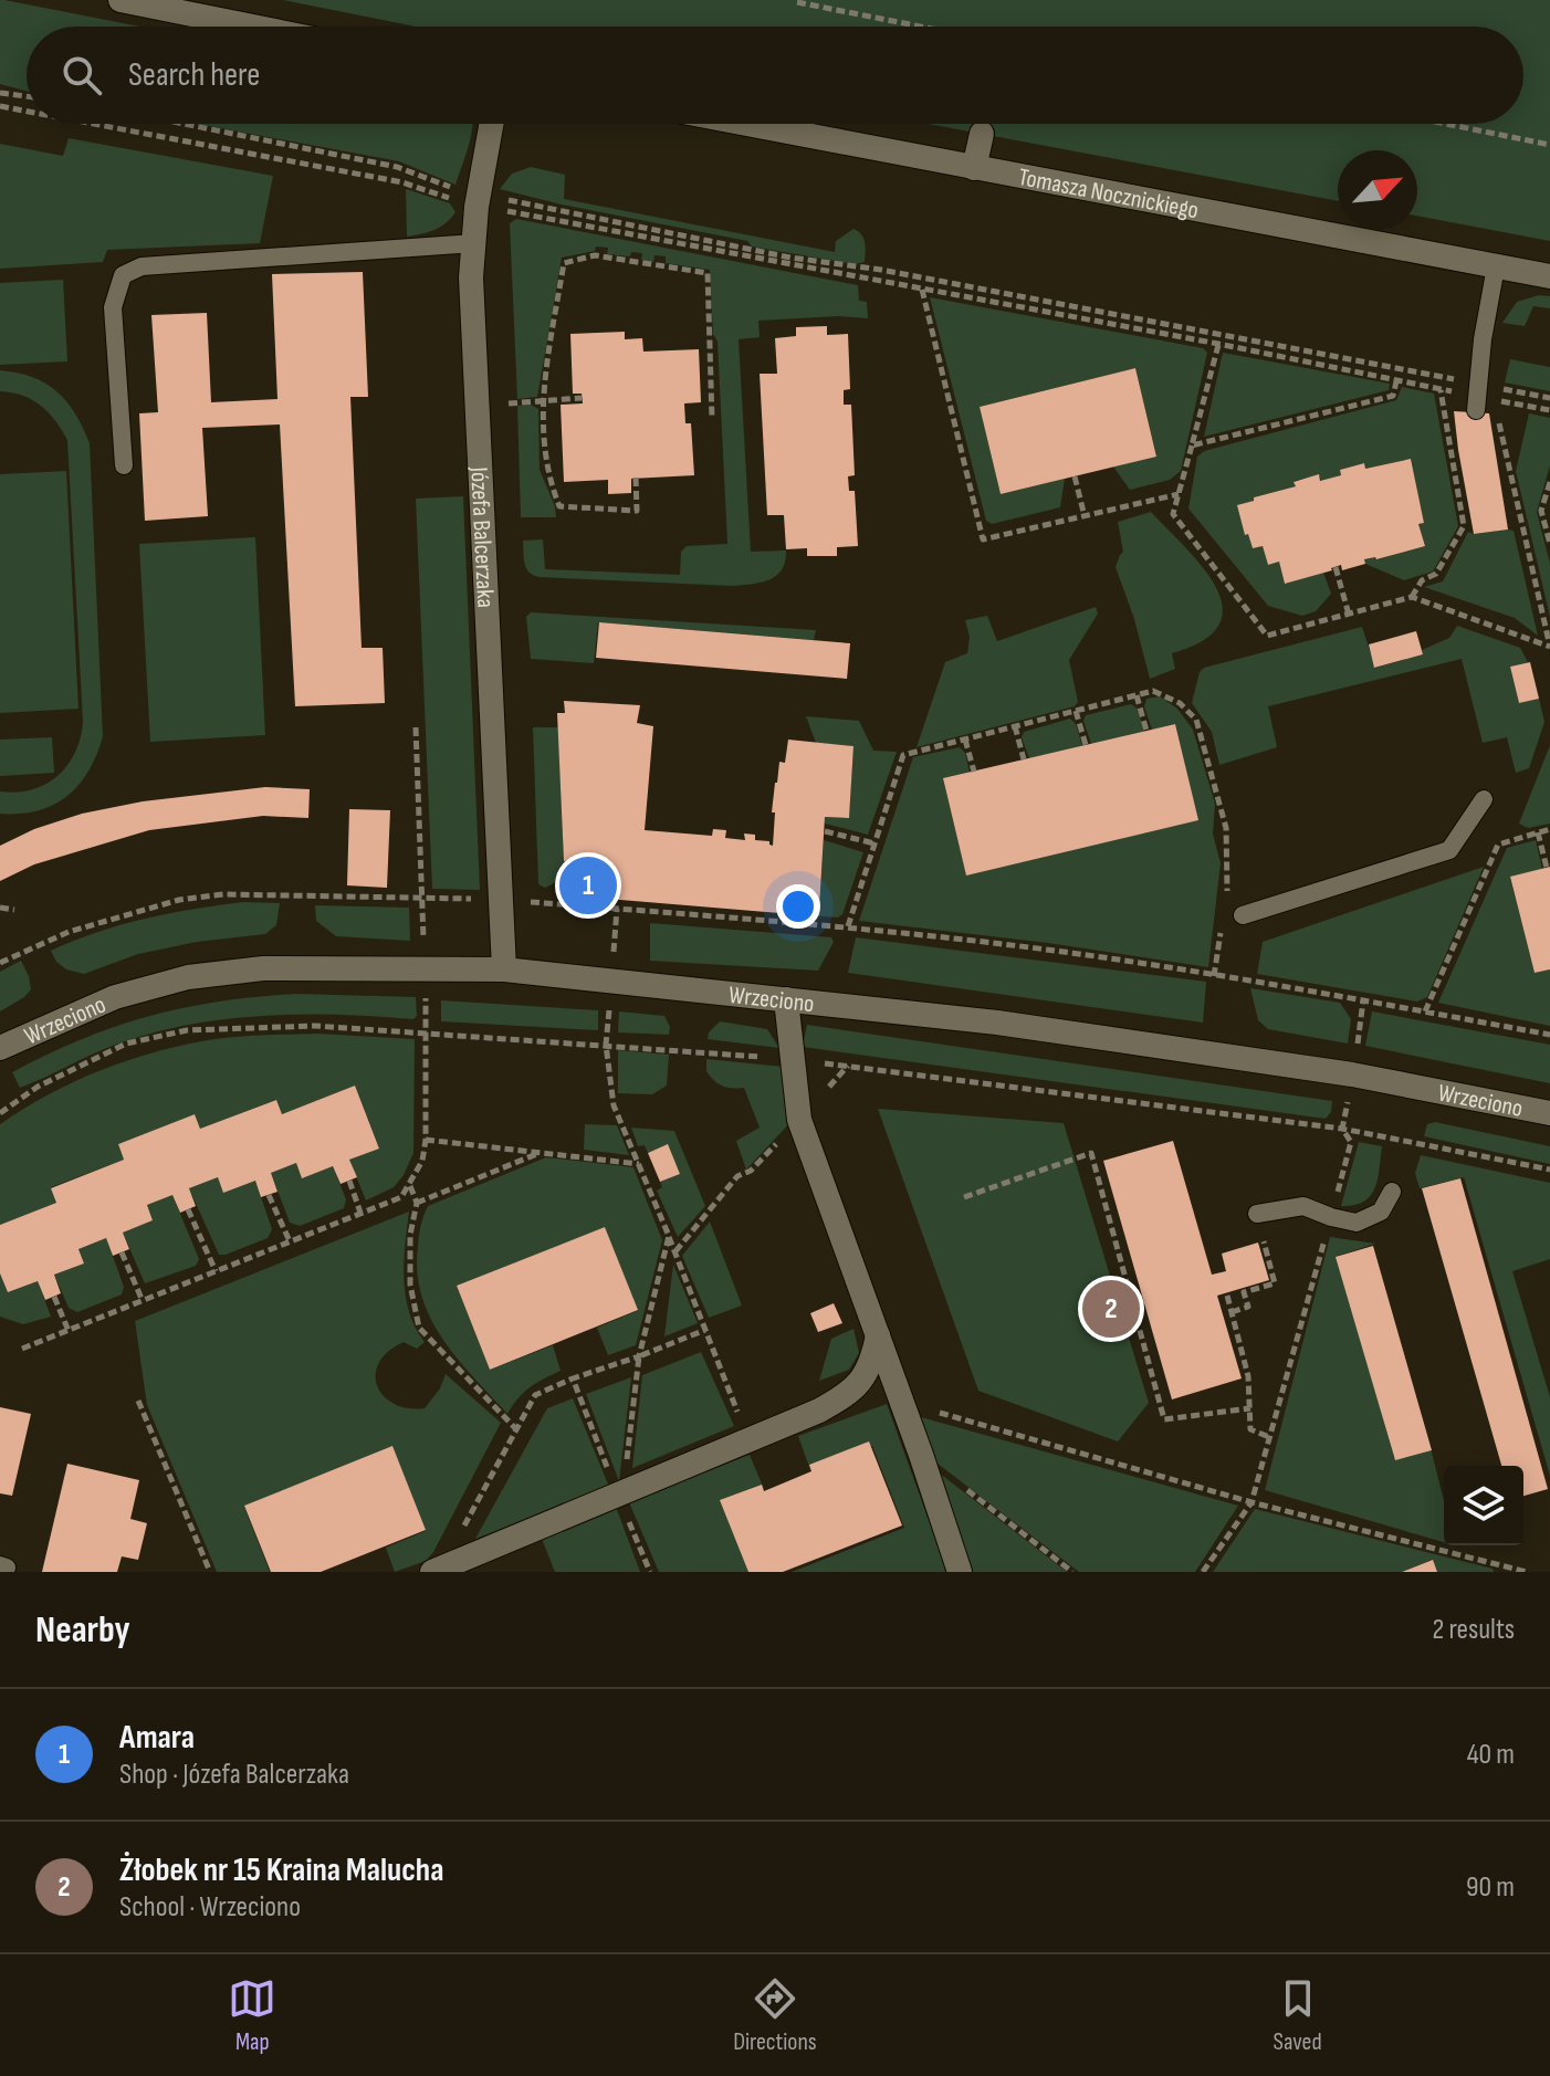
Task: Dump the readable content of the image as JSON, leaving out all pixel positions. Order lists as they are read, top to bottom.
{
  "streets": {
    "street": ["Tomasza Nocznickiego", "Józefa Balcerzaka", "Wrzeciono"]
  },
  "crossings": [
    ["Józefa Balcerzaka", "Wrzeciono"]
  ],
  "north": "top right",
  "page": {
    "search": "Search here",
    "pins": ["1", "2"],
    "heading": ["Nearby", "2 results"],
    "list": [
      {
        "mark": "1",
        "name": "Amara",
        "note": "Shop · Józefa Balcerzaka",
        "value": "40 m"
      },
      {
        "mark": "2",
        "name": "Żłobek nr 15 Kraina Malucha",
        "note": "School · Wrzeciono",
        "value": "90 m"
      }
    ],
    "nav": ["Map", "Directions", "Saved"]
  }
}
